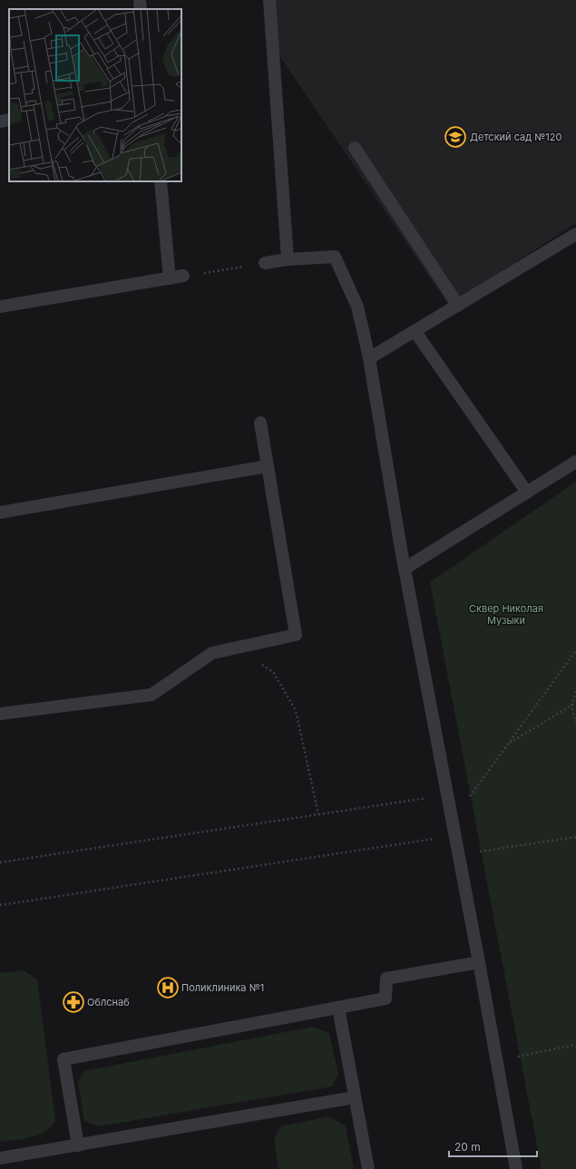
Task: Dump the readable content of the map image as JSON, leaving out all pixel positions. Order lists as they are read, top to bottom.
{
  "parks": ["Сквер Николая Музыки"],
  "places": {
    "school or university": ["Детский сад №120"],
    "hospital": ["Поликлиника №1"],
    "pharmacy": ["Облснаб"]
  },
  "scale_bar": "20 m"
}
